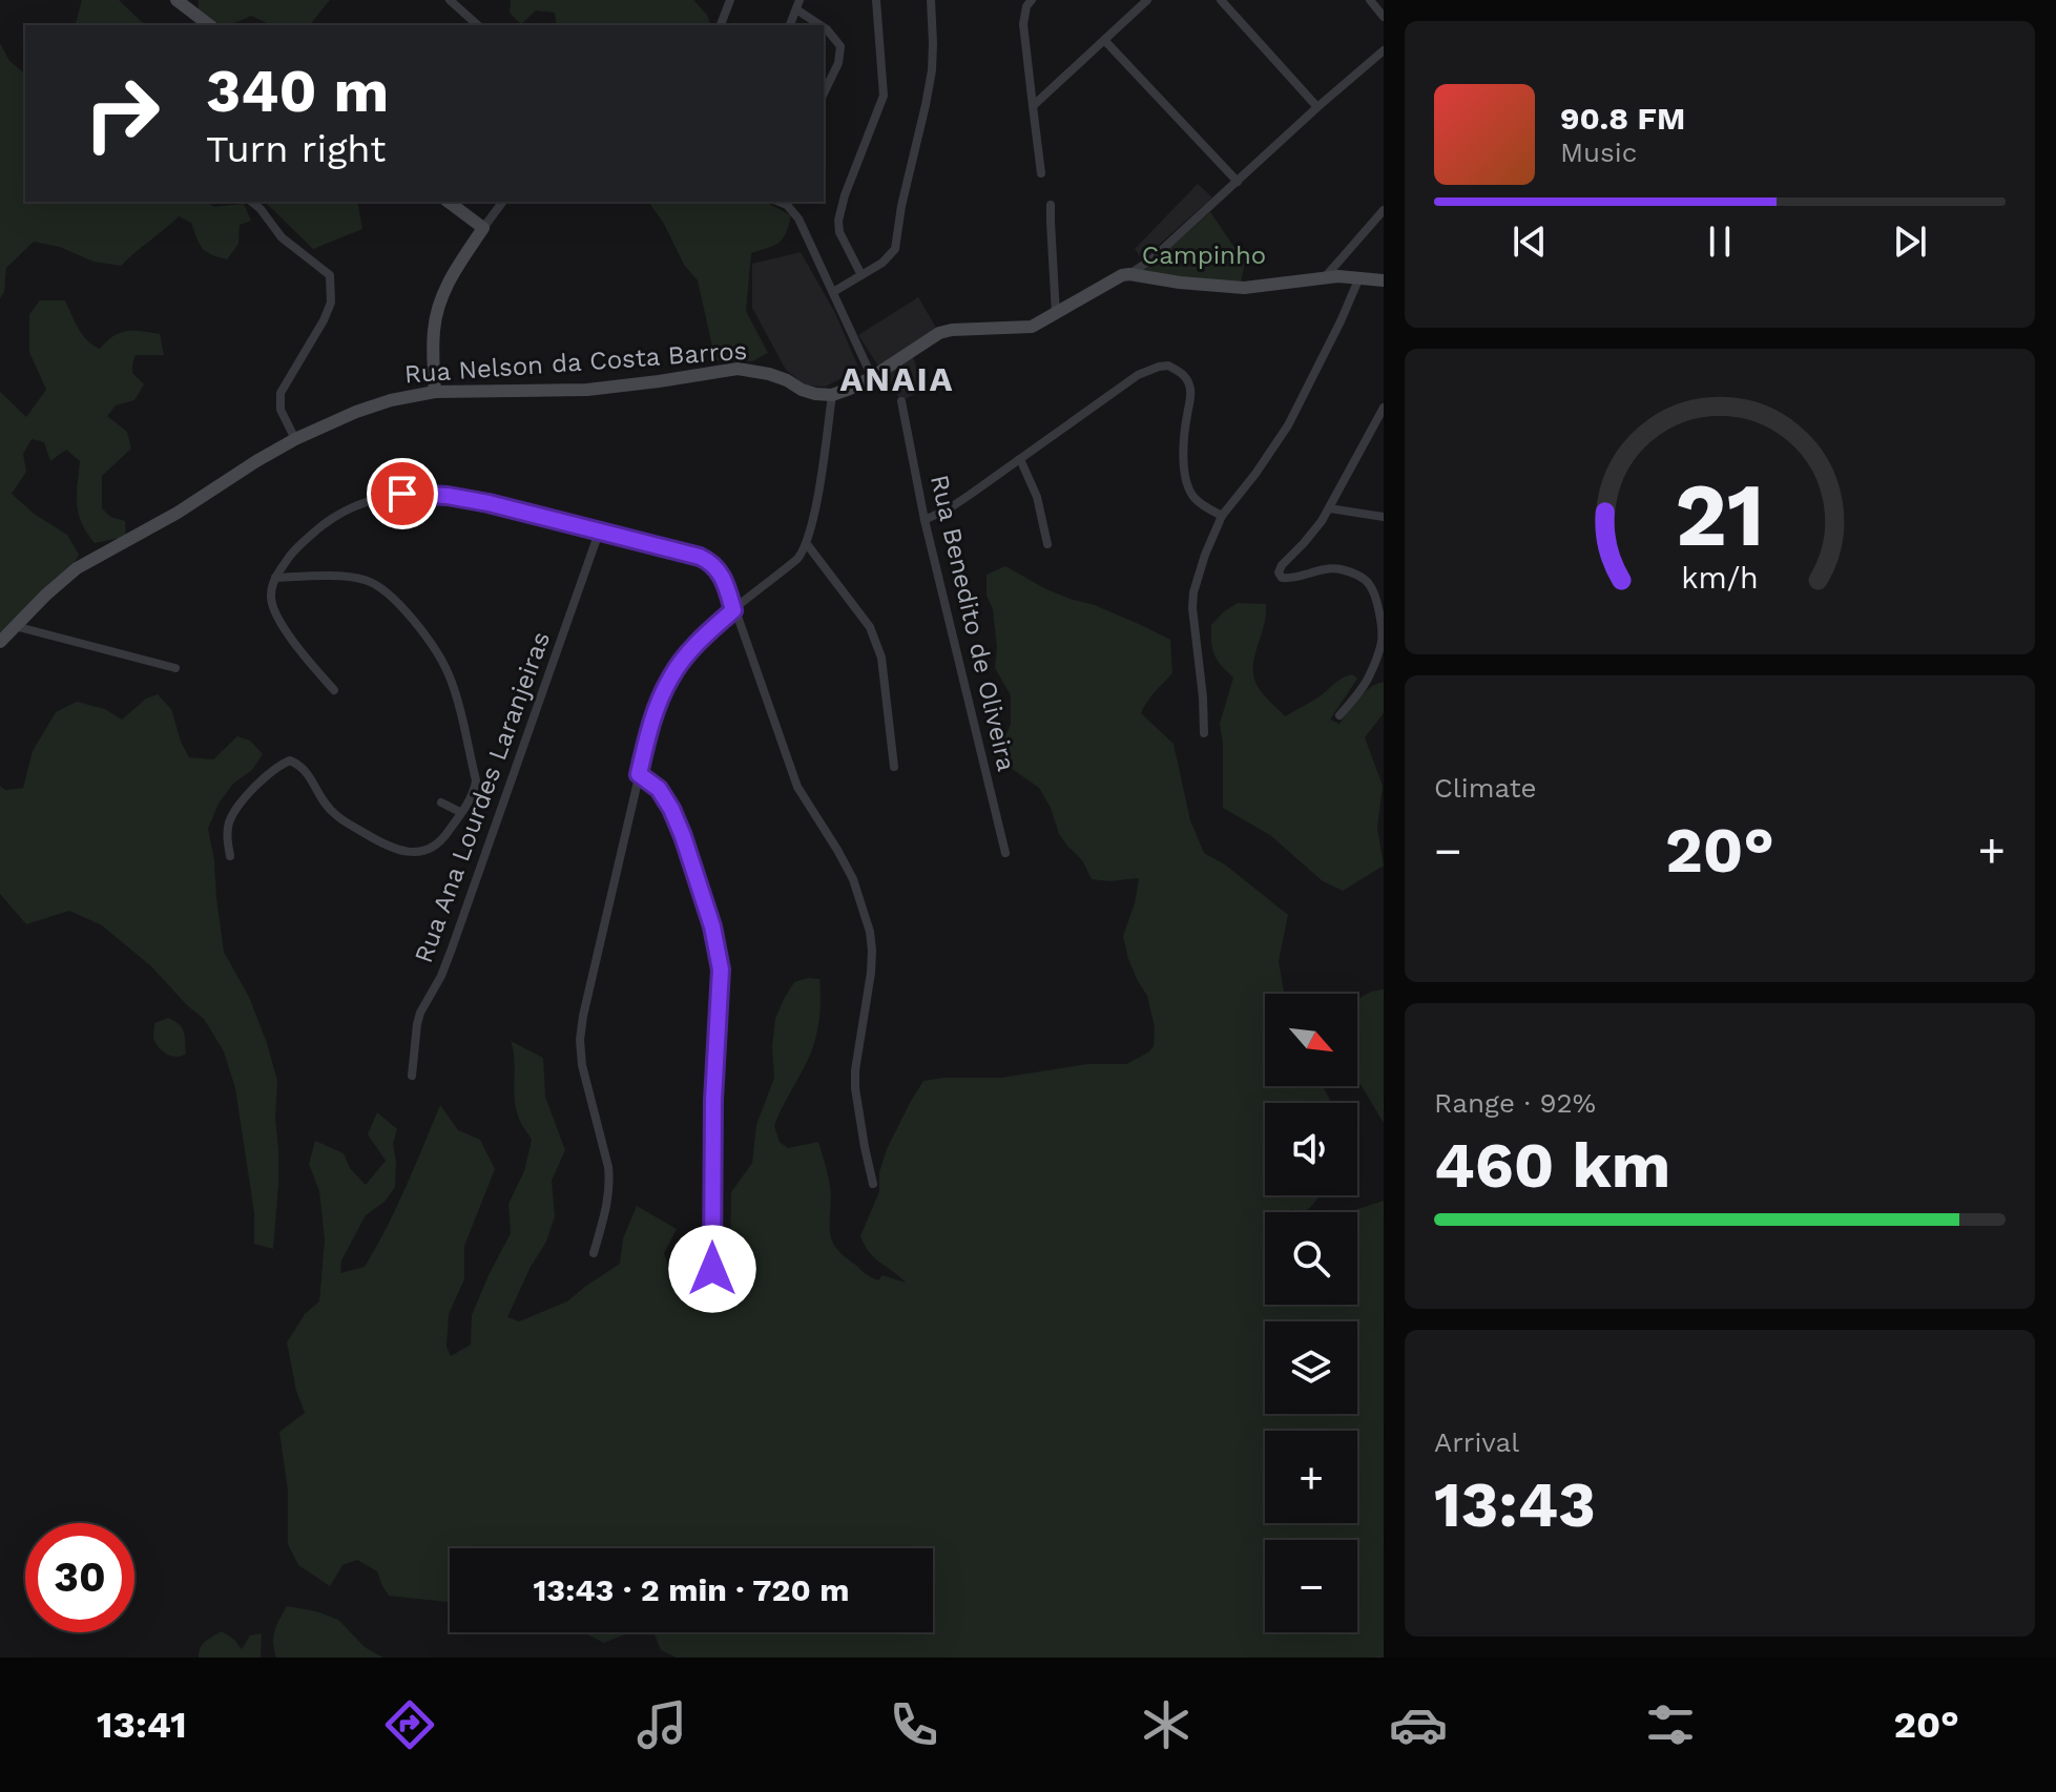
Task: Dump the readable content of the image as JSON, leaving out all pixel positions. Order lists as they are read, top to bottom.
{
  "streets": {
    "street": ["Rua Nelson da Costa Barros", "Rua Benedito de Oliveira", "Rua Ana Lourdes Laranjeiras"]
  },
  "districts": ["ANAIA"],
  "parks": ["Campinho"],
  "north": "bottom right",
  "page": {
    "turn": ["340 m", "Turn right"],
    "song": ["90.8 FM", "Music"],
    "tile": [
      "Climate",
      ["Range · 92%", "460 km"],
      ["Arrival", "13:43"]
    ],
    "heat": ["−", "20°", "+"],
    "map_buttons": ["+", "−"],
    "limit": "30",
    "trip": "13:43 · 2 min · 720 m",
    "tabs": ["13:41", "20°"],
    "gauge": ["21", "km/h"]
  }
}
